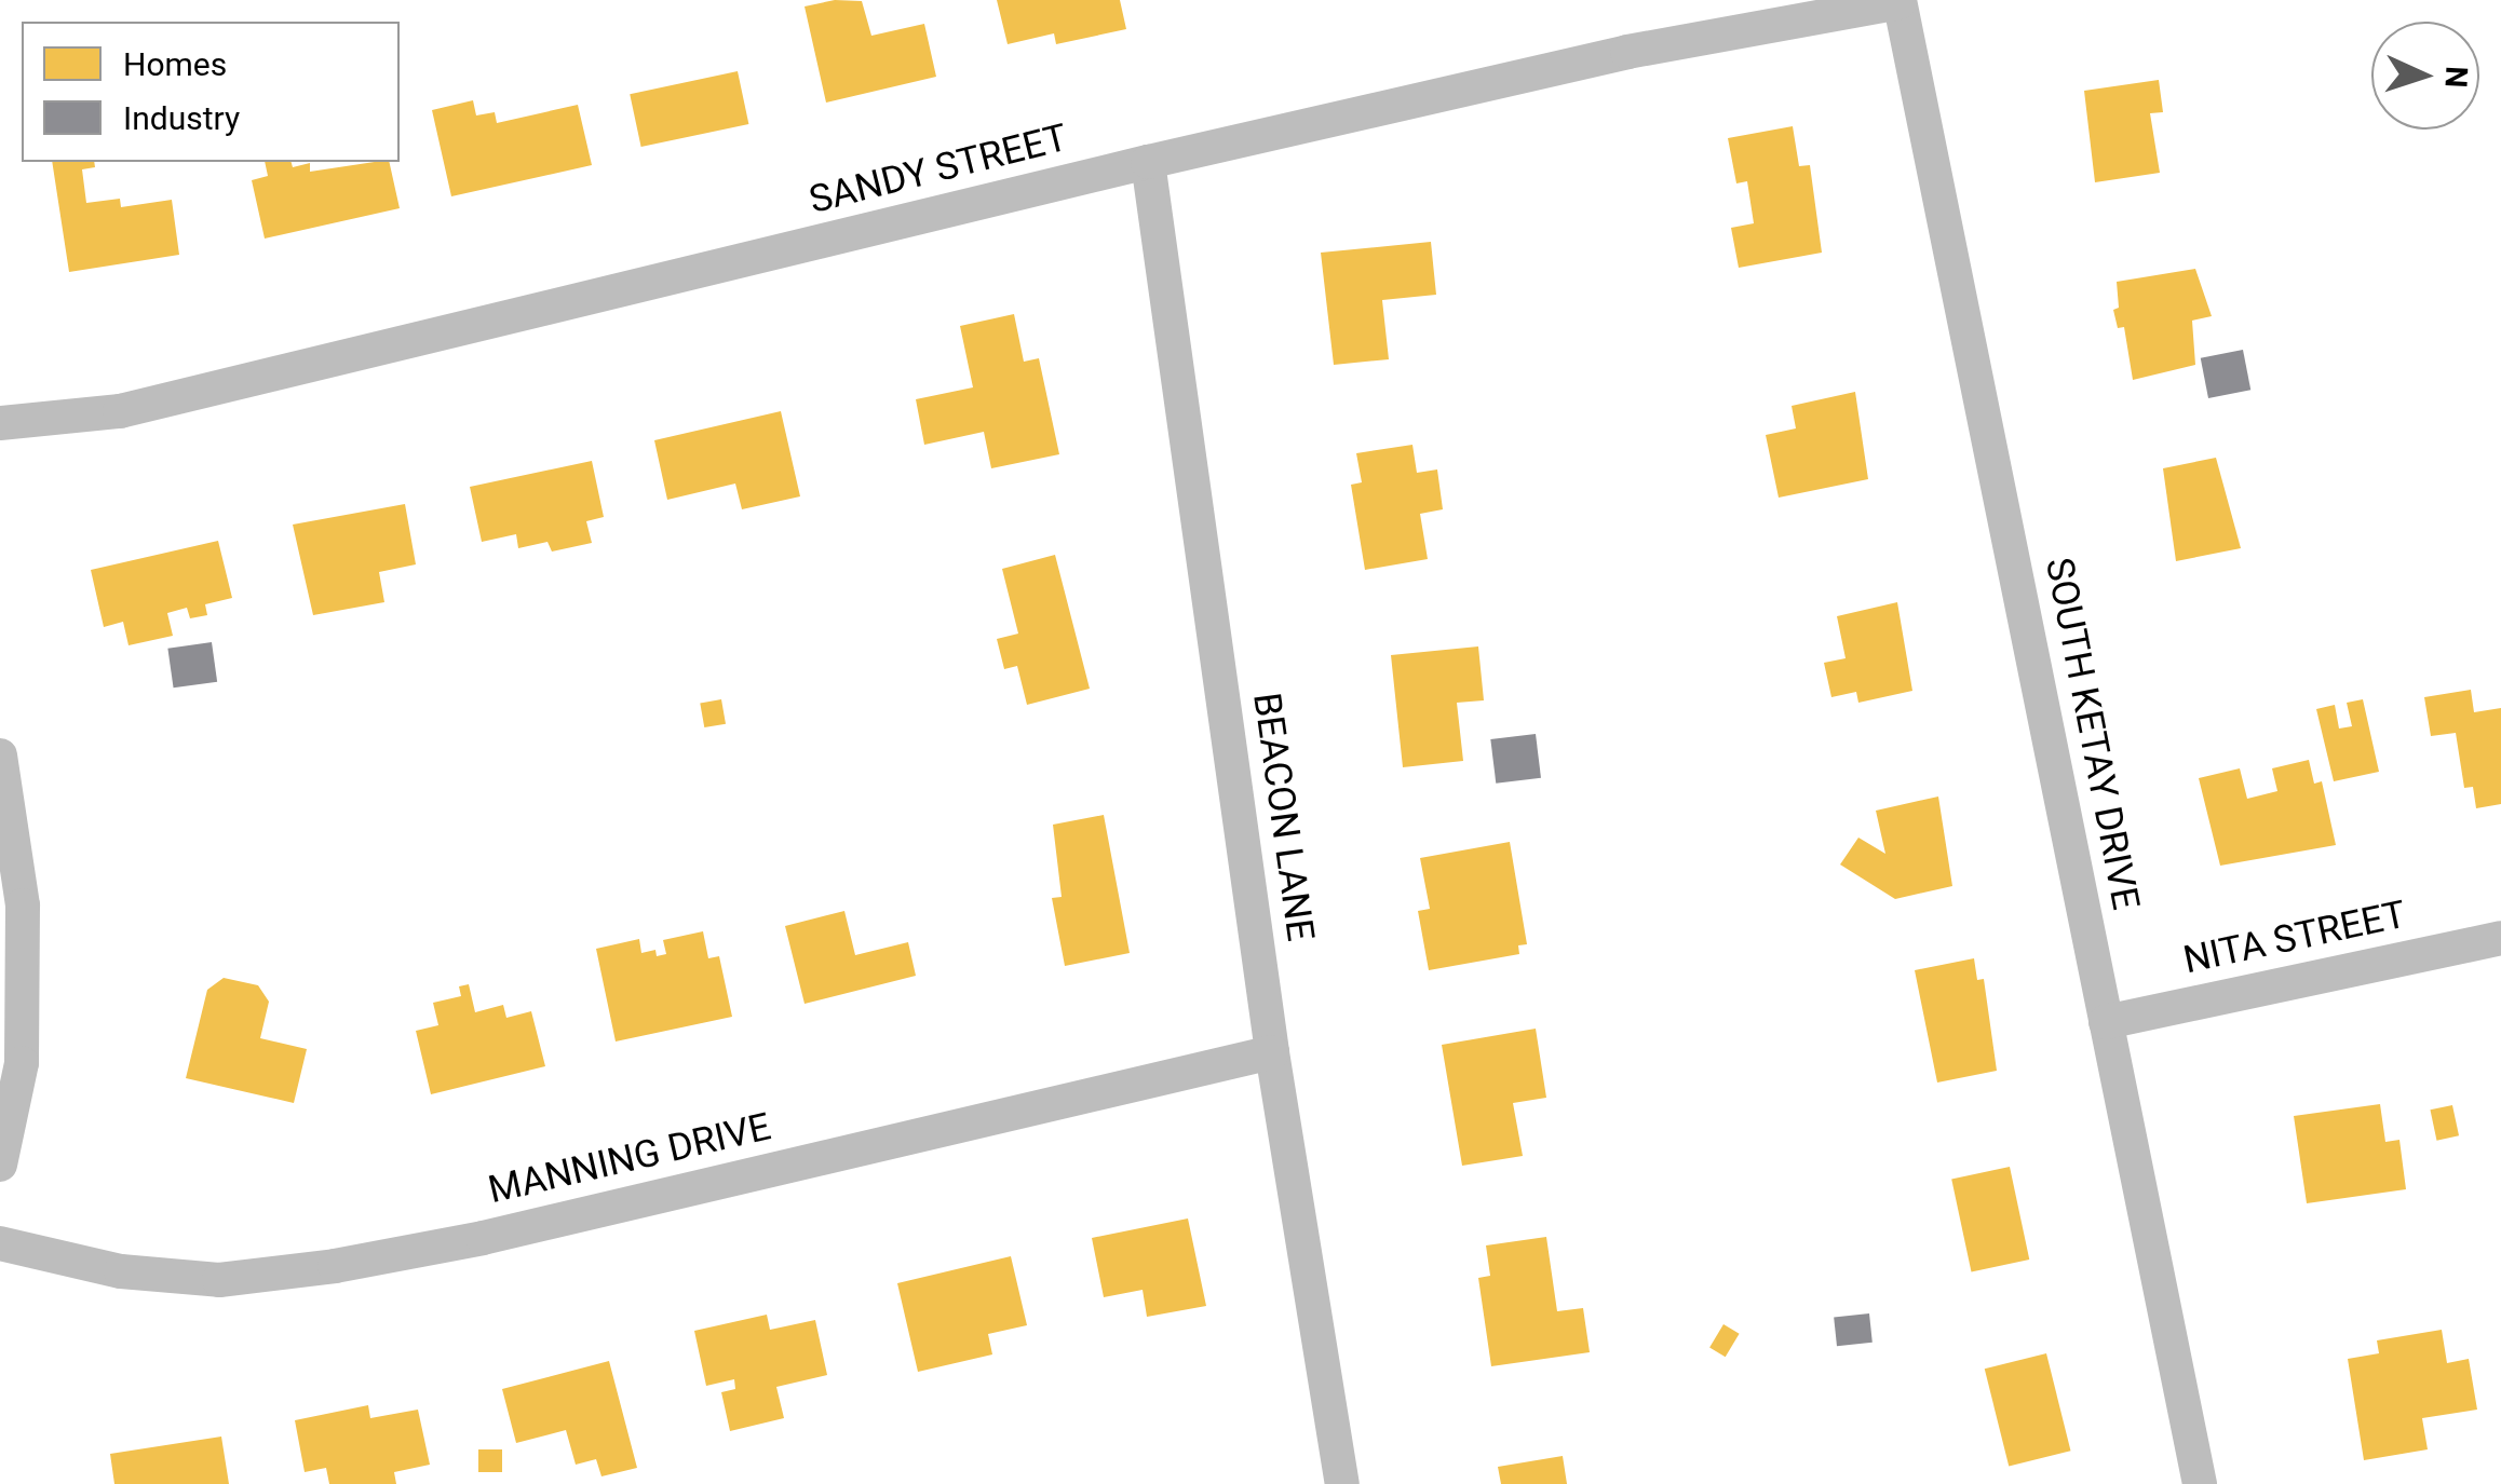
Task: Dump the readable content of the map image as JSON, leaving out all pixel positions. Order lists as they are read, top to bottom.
{
  "streets": {
    "street": [
      "SANDY STREET",
      "SOUTH KETAY DRIVE",
      "BEACON LANE",
      "NITA STREET",
      "MANNING DRIVE"
    ]
  },
  "crossings": [
    ["SANDY STREET", "SOUTH KETAY DRIVE"],
    ["SANDY STREET", "BEACON LANE"],
    ["SOUTH KETAY DRIVE", "NITA STREET"],
    ["BEACON LANE", "MANNING DRIVE"]
  ],
  "legend": ["Homes", "Industry"],
  "north": "right"
}
